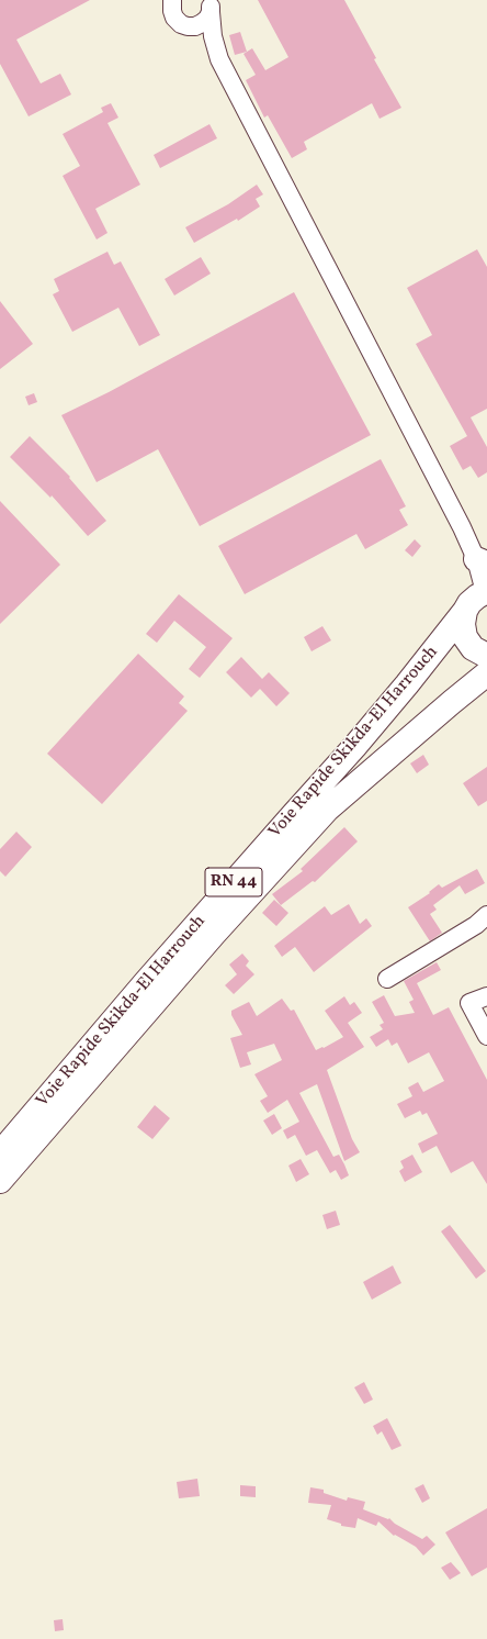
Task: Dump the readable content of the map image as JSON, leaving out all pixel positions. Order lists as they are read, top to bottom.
{
  "streets": {
    "highway": ["Voie Rapide Skikda-El Harrouch", "RN 44"]
  }
}
